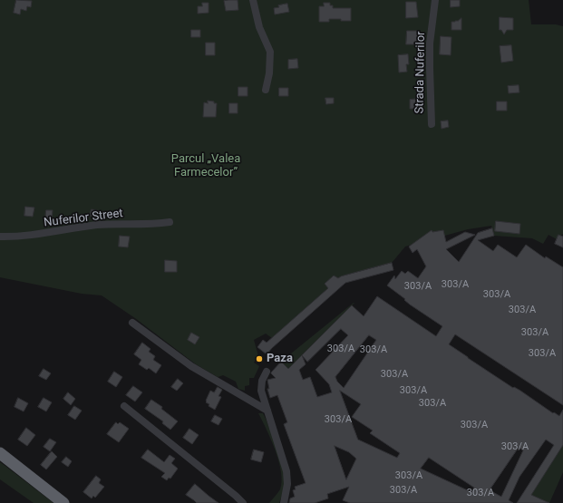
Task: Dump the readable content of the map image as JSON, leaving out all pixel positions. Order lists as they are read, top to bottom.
{
  "streets": {
    "street": ["Strada Nuferilor", "Nuferilor Street"]
  },
  "parks": ["Parcul „Valea Farmecelor”"],
  "places": ["Paza"],
  "house_numbers": [
    "303/A",
    "303/A",
    "303/A",
    "303/A",
    "303/A",
    "303/A",
    "303/A",
    "303/A",
    "303/A",
    "303/A",
    "303/A",
    "303/A",
    "303/A",
    "303/A",
    "303/A",
    "303/A",
    "303/A"
  ]
}
